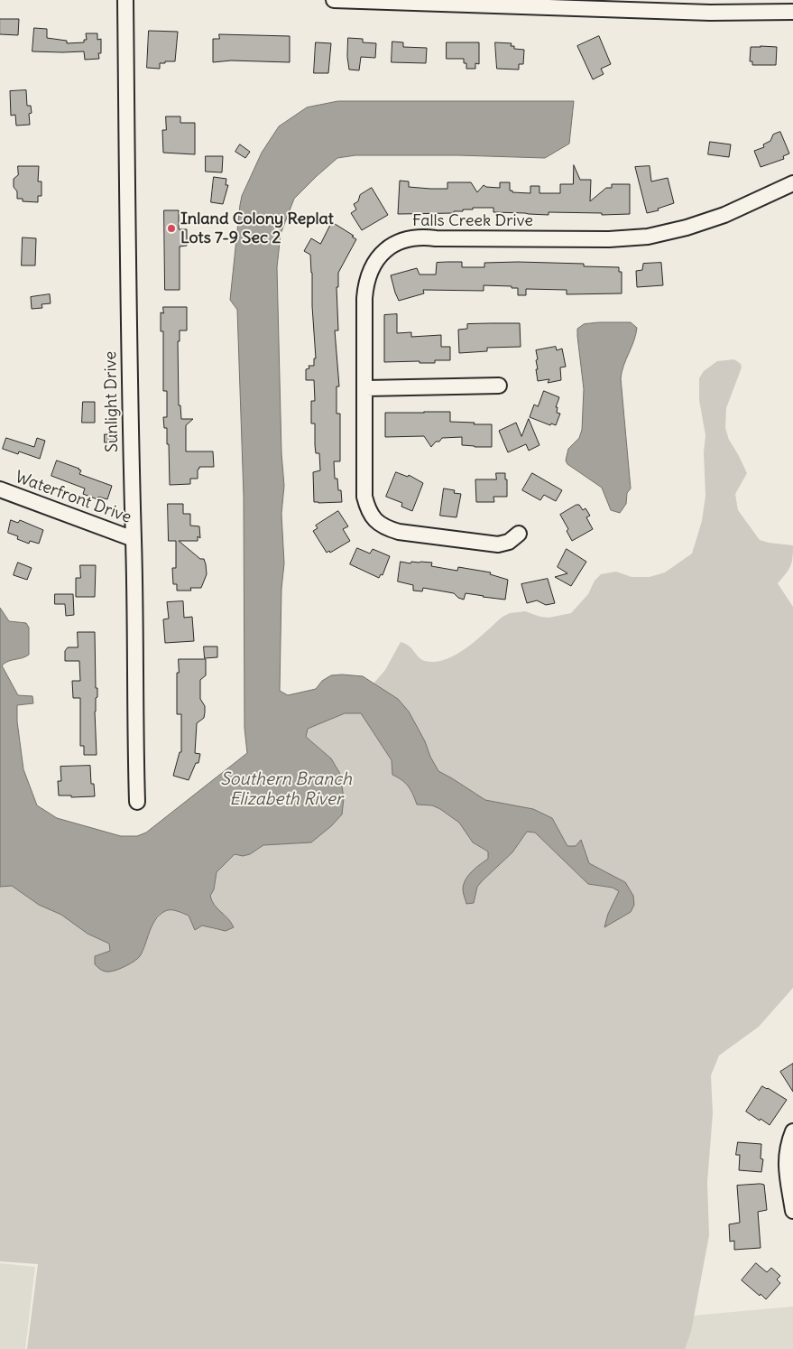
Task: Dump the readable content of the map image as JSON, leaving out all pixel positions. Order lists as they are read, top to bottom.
{
  "streets": {
    "street": ["Falls Creek Drive", "Sunlight Drive", "Waterfront Drive"]
  },
  "crossings": [
    ["Sunlight Drive", "Waterfront Drive"]
  ],
  "water": ["Southern Branch Elizabeth River"],
  "places": ["Inland Colony Replat Lots 7-9 Sec 2"]
}
